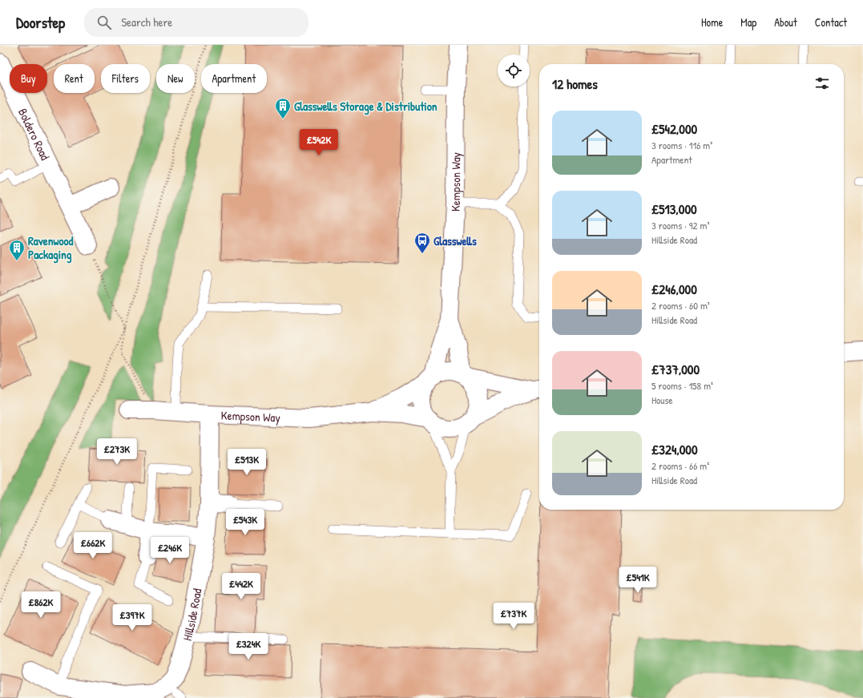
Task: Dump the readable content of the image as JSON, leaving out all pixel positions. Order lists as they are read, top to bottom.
{
  "streets": {
    "street": ["Boldero Road", "Kempson Way", "Hillside Road"]
  },
  "crossings": [
    ["Kempson Way", "Hillside Road"]
  ],
  "places": {
    "building": ["Glasswells Storage & Distribution", "Ravenwood Packaging"],
    "bus stop": ["Glasswells"]
  },
  "page": {
    "header": "Doorstep",
    "search": "Search here",
    "nav": [
      "Home",
      "Map",
      "About",
      "Contact"
    ],
    "chip": [
      "Buy",
      "Rent",
      "Filters",
      "New",
      "Apartment"
    ],
    "heading": "12 homes",
    "list": [
      {
        "name": "£542,000",
        "note": "3 rooms · 116 m² · Apartment"
      },
      {
        "name": "£513,000",
        "note": "3 rooms · 92 m² · Hillside Road"
      },
      {
        "name": "£246,000",
        "note": "2 rooms · 60 m² · Hillside Road"
      },
      {
        "name": "£737,000",
        "note": "5 rooms · 158 m² · House"
      },
      {
        "name": "£324,000",
        "note": "2 rooms · 66 m² · Hillside Road"
      }
    ],
    "price": [
      "£542K",
      "£273K",
      "£513K",
      "£543K",
      "£662K",
      "£246K",
      "£541K",
      "£442K",
      "£862K",
      "£737K",
      "£397K",
      "£324K"
    ]
  }
}
